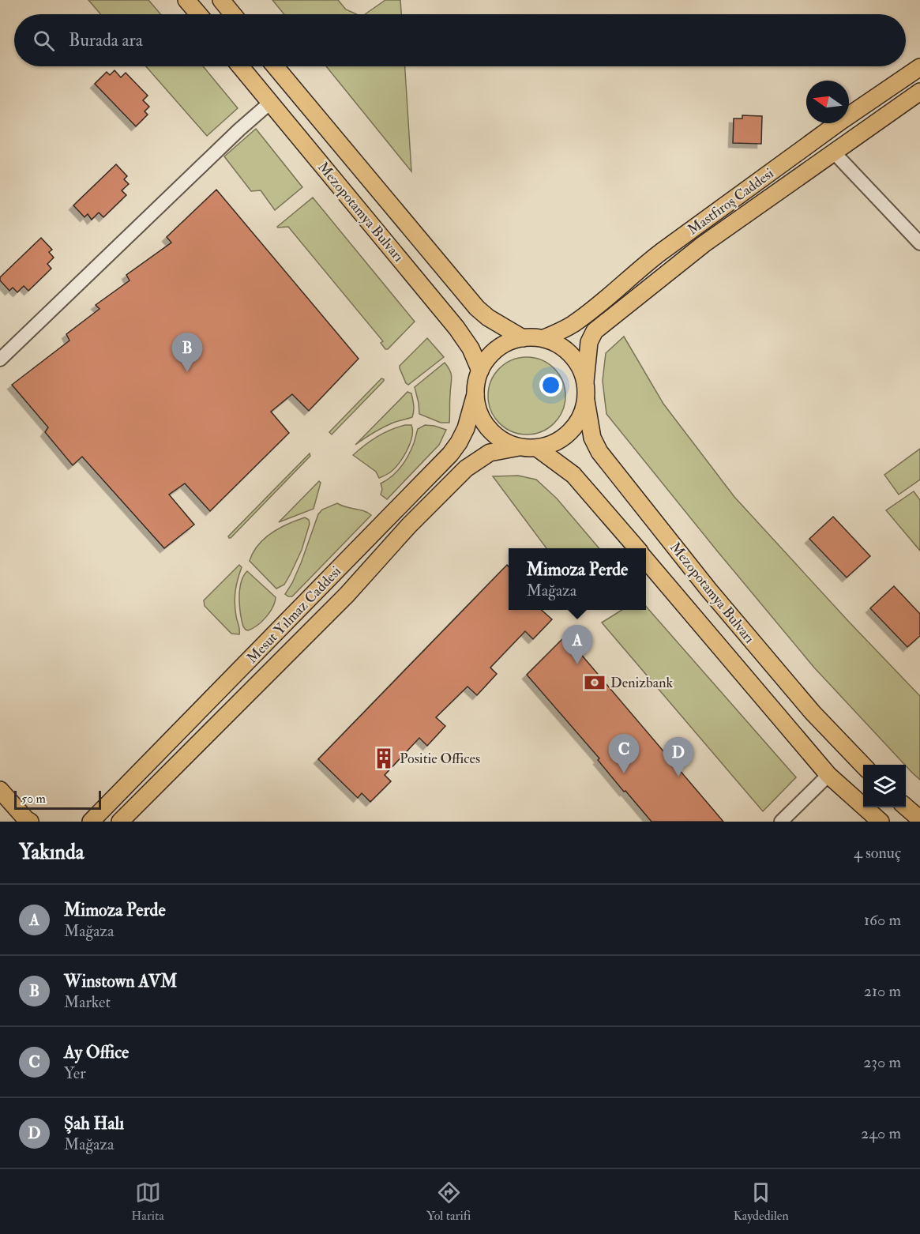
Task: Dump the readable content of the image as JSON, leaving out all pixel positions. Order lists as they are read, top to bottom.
{
  "streets": {
    "main road": ["Mastfıroş Caddesi", "Mezopotamya Bulvarı", "Mesut Yılmaz Caddesi"]
  },
  "crossings": [
    ["Mastfıroş Caddesi", "Mezopotamya Bulvarı"],
    ["Mastfıroş Caddesi", "Mesut Yılmaz Caddesi"],
    ["Mezopotamya Bulvarı", "Mesut Yılmaz Caddesi"]
  ],
  "places": {
    "bank": ["Denizbank"],
    "building": ["Positie Offices"]
  },
  "scale_bar": "50 m",
  "north": "left",
  "page": {
    "search": "Burada ara",
    "pins": [
      "B",
      "A",
      "C",
      "D"
    ],
    "popup": ["Mimoza Perde", "Mağaza"],
    "scale": "50 m",
    "heading": ["Yakında", "4 sonuç"],
    "list": [
      {
        "mark": "A",
        "name": "Mimoza Perde",
        "note": "Mağaza",
        "value": "160 m"
      },
      {
        "mark": "B",
        "name": "Winstown AVM",
        "note": "Market",
        "value": "210 m"
      },
      {
        "mark": "C",
        "name": "Ay Office",
        "note": "Yer",
        "value": "230 m"
      },
      {
        "mark": "D",
        "name": "Şah Halı",
        "note": "Mağaza",
        "value": "240 m"
      }
    ],
    "nav": ["Harita", "Yol tarifi", "Kaydedilen"]
  }
}
